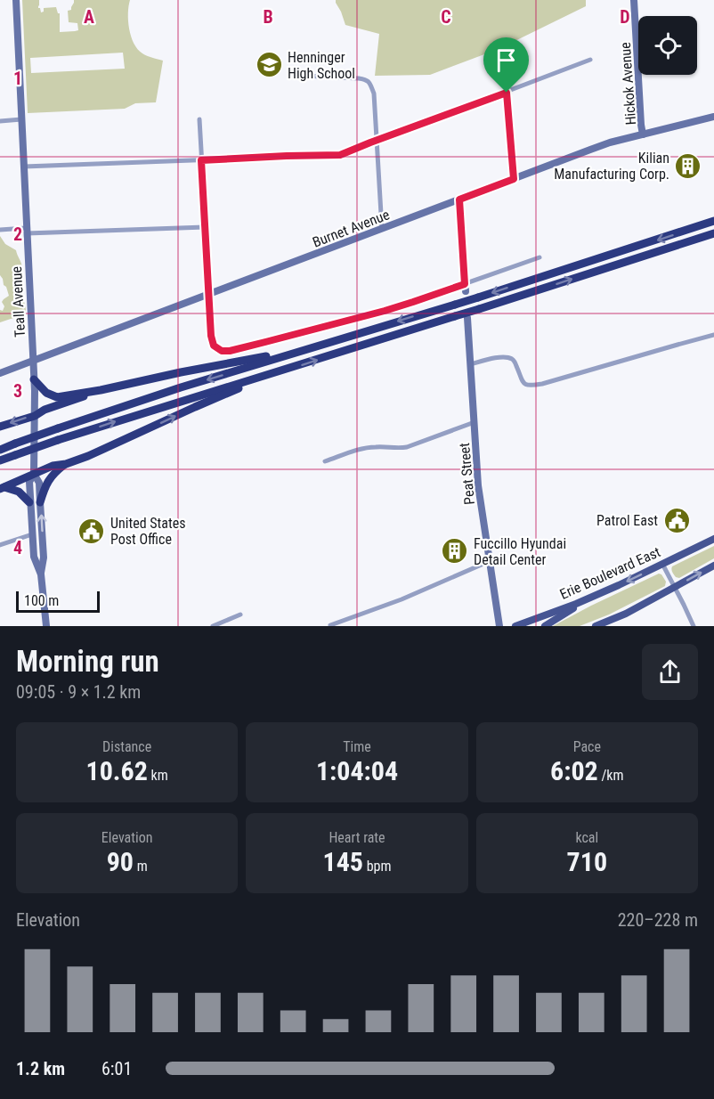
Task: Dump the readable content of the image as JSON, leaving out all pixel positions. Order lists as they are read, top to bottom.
{
  "streets": {
    "main road": ["Erie Boulevard East"],
    "street": [
      "Hickok Avenue",
      "Burnet Avenue",
      "Teall Avenue",
      "Peat Street"
    ]
  },
  "crossings": [
    ["Hickok Avenue", "Burnet Avenue"],
    ["Burnet Avenue", "Teall Avenue"]
  ],
  "places": {
    "school or university": ["Henninger High School"],
    "building": ["Kilian Manufacturing Corp.", "Fuccillo Hyundai Detail Center"],
    "public building": ["Patrol East", "United States Post Office"]
  },
  "scale_bar": "100 m",
  "page": {
    "scale": "100 m",
    "heading": ["Morning run", "09:05 · 9 × 1.2 km"],
    "stats": [
      ["Distance", "10.62 km"],
      ["Time", "1:04:04"],
      ["Pace", "6:02 /km"],
      ["Elevation", "90 m"],
      ["Heart rate", "145 bpm"],
      ["kcal", "710"]
    ],
    "chart": ["Elevation", "220–228 m"],
    "list": [
      {
        "name": "1.2 km",
        "note": "6:01"
      }
    ]
  },
  "grid": {
    "columns": [
      "A",
      "B",
      "C",
      "D"
    ],
    "rows": [
      "1",
      "2",
      "3",
      "4"
    ]
  }
}
